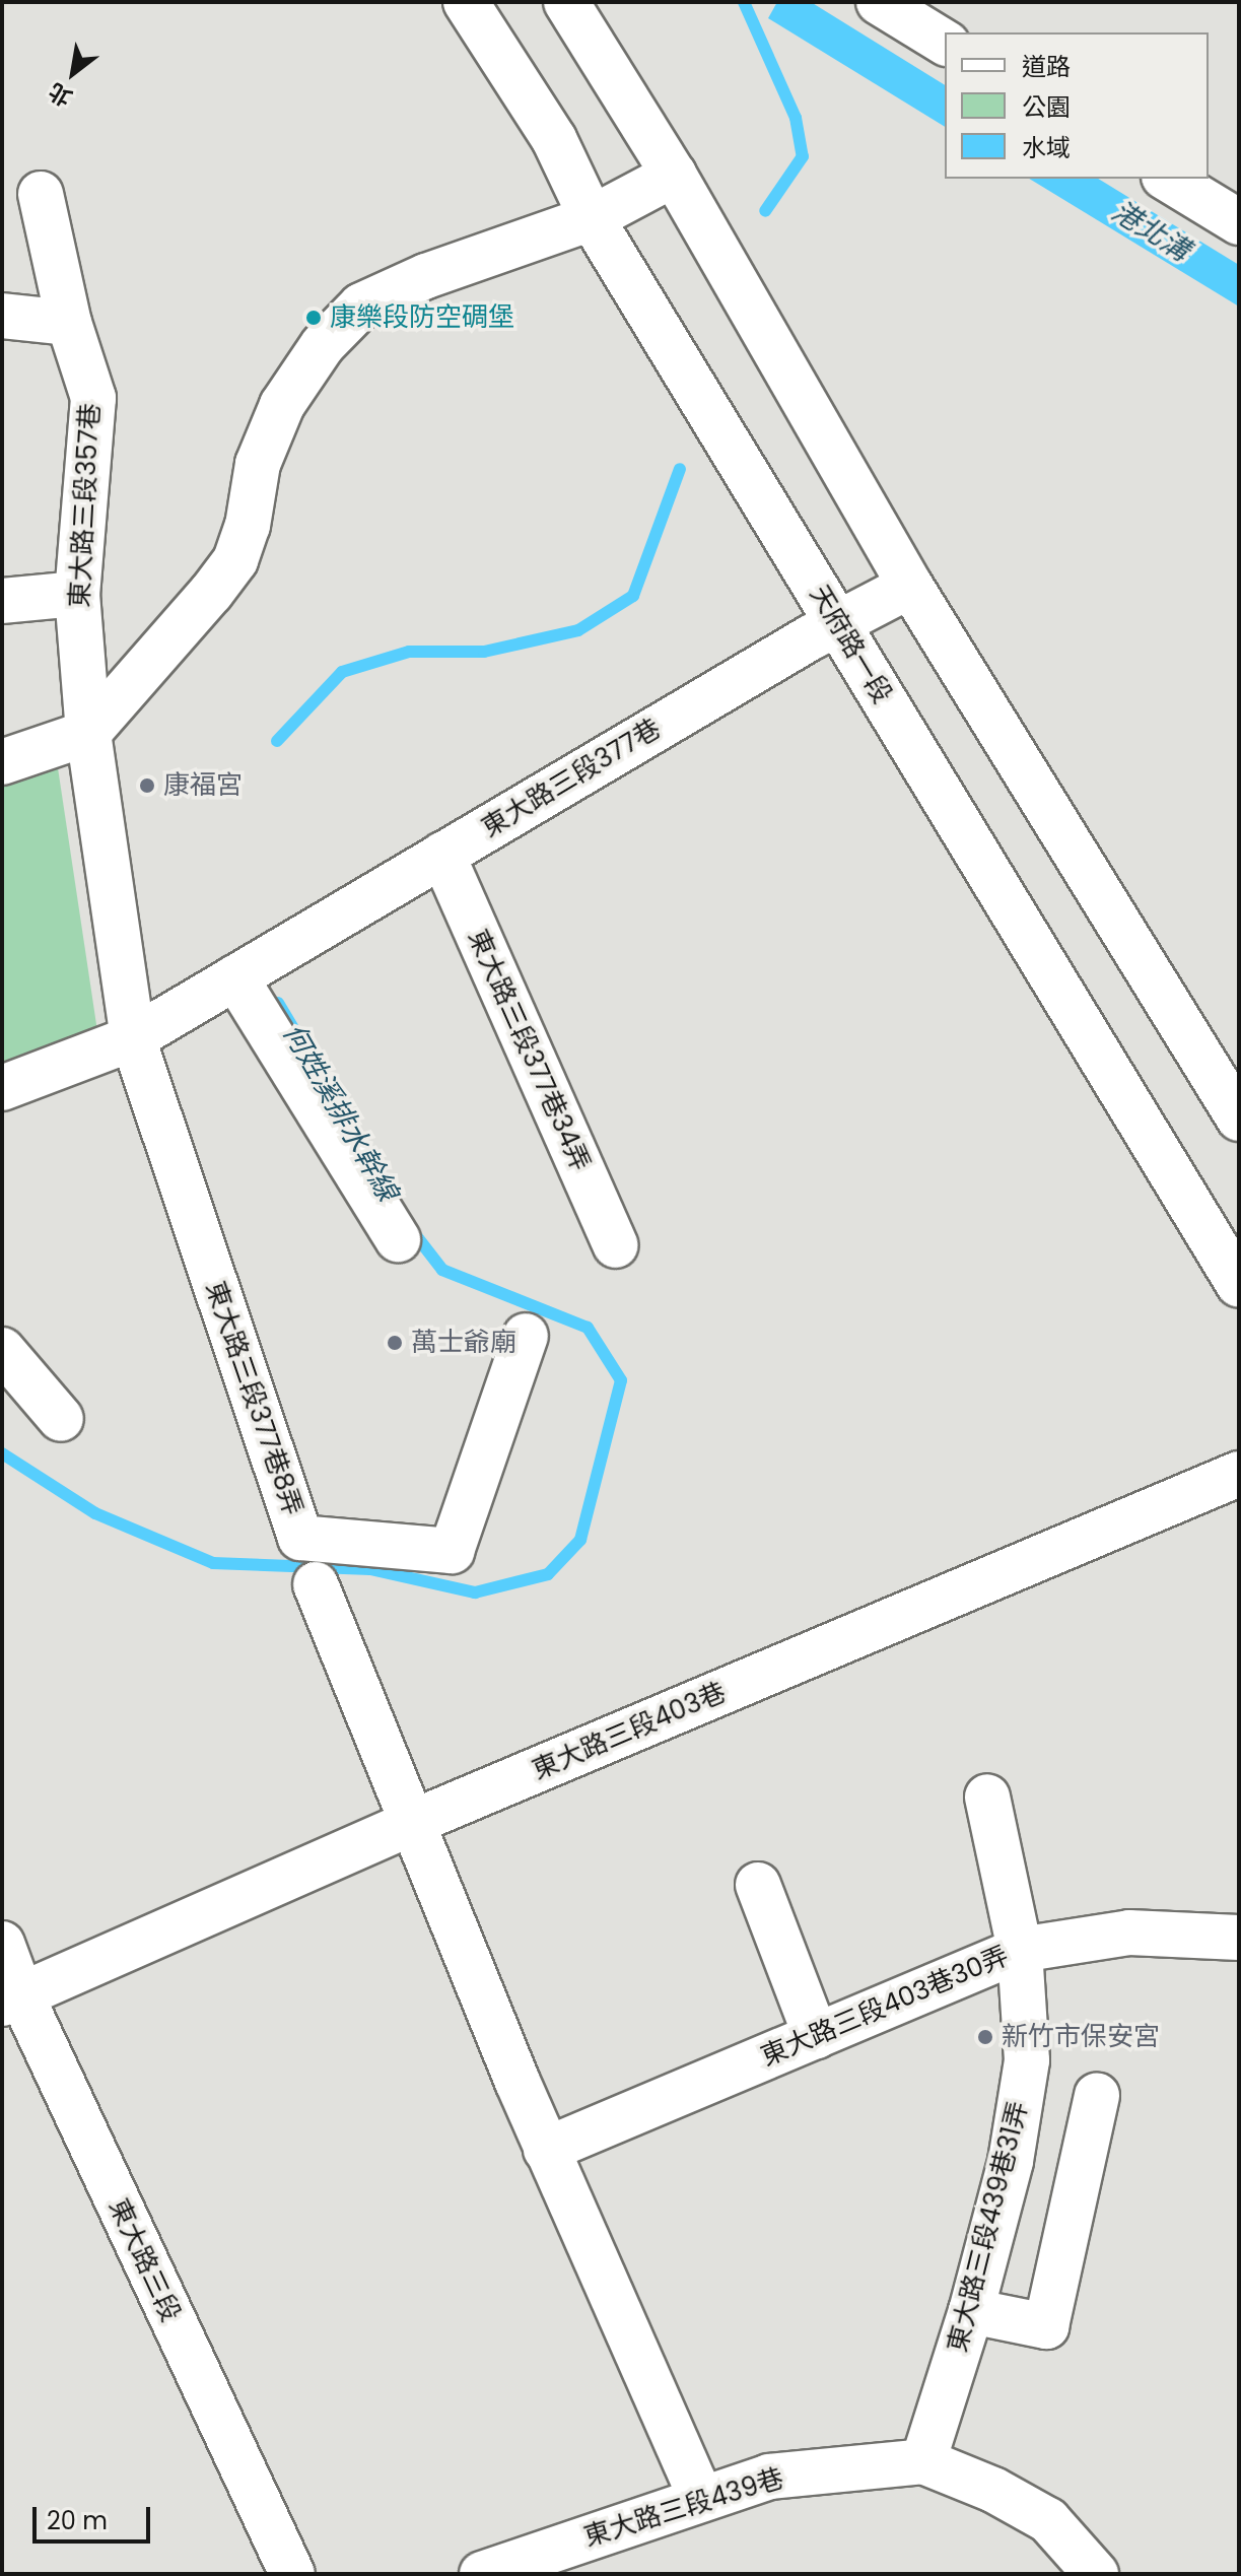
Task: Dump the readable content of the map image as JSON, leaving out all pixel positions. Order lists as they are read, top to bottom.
{
  "streets": {
    "street": [
      "東大路三段357巷",
      "天府路一段",
      "東大路三段377巷",
      "東大路三段377巷34弄",
      "東大路三段377巷8弄",
      "東大路三段403巷",
      "東大路三段403巷30弄",
      "東大路三段439巷31弄",
      "東大路三段",
      "東大路三段439巷"
    ]
  },
  "crossings": [
    ["東大路三段357巷", "東大路三段377巷"],
    ["東大路三段357巷", "東大路三段377巷8弄"],
    ["天府路一段", "東大路三段377巷"],
    ["東大路三段377巷", "東大路三段377巷34弄"],
    ["東大路三段377巷", "東大路三段377巷8弄"],
    ["東大路三段403巷", "東大路三段"],
    ["東大路三段403巷30弄", "東大路三段439巷31弄"],
    ["東大路三段439巷31弄", "東大路三段439巷"]
  ],
  "water": ["港北溝", "何姓溪排水幹線"],
  "places": [
    "康樂段防空碉堡",
    "康福宮",
    "萬士爺廟",
    "新竹市保安宮"
  ],
  "legend": ["道路", "公園", "水域"],
  "scale_bar": "20 m",
  "north": "bottom left"
}
